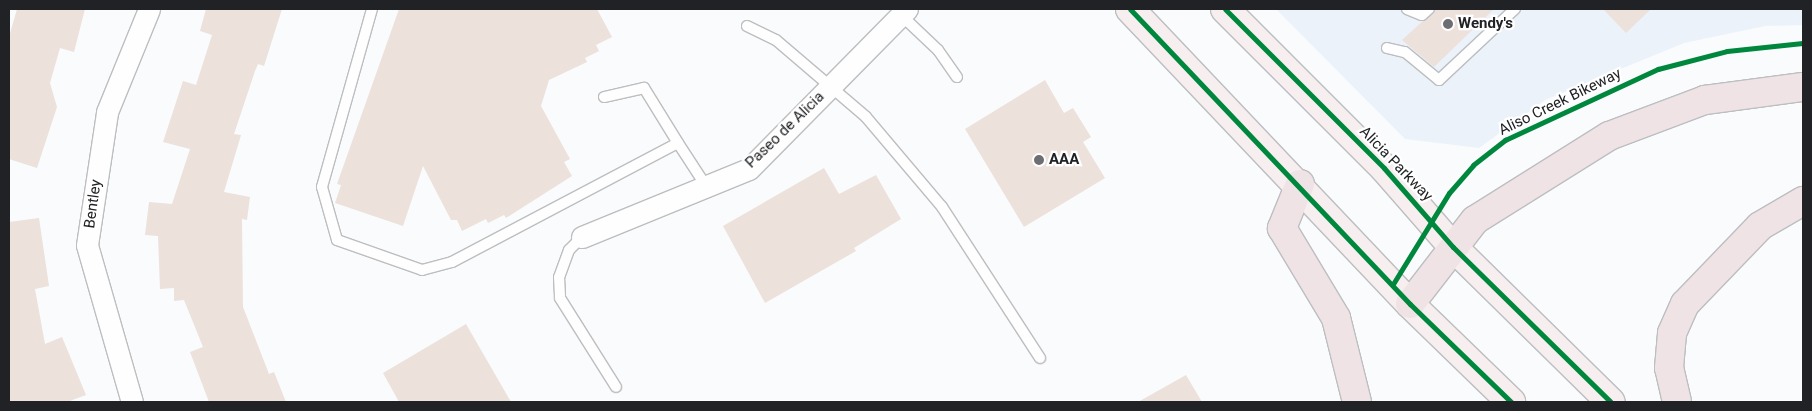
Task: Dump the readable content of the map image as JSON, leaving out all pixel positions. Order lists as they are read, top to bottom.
{
  "streets": {
    "main road": ["Alicia Parkway"],
    "street": ["Paseo de Alicia", "Bentley"],
    "cycle path": ["Aliso Creek Bikeway"]
  },
  "places": ["Wendy's", "AAA"]
}
